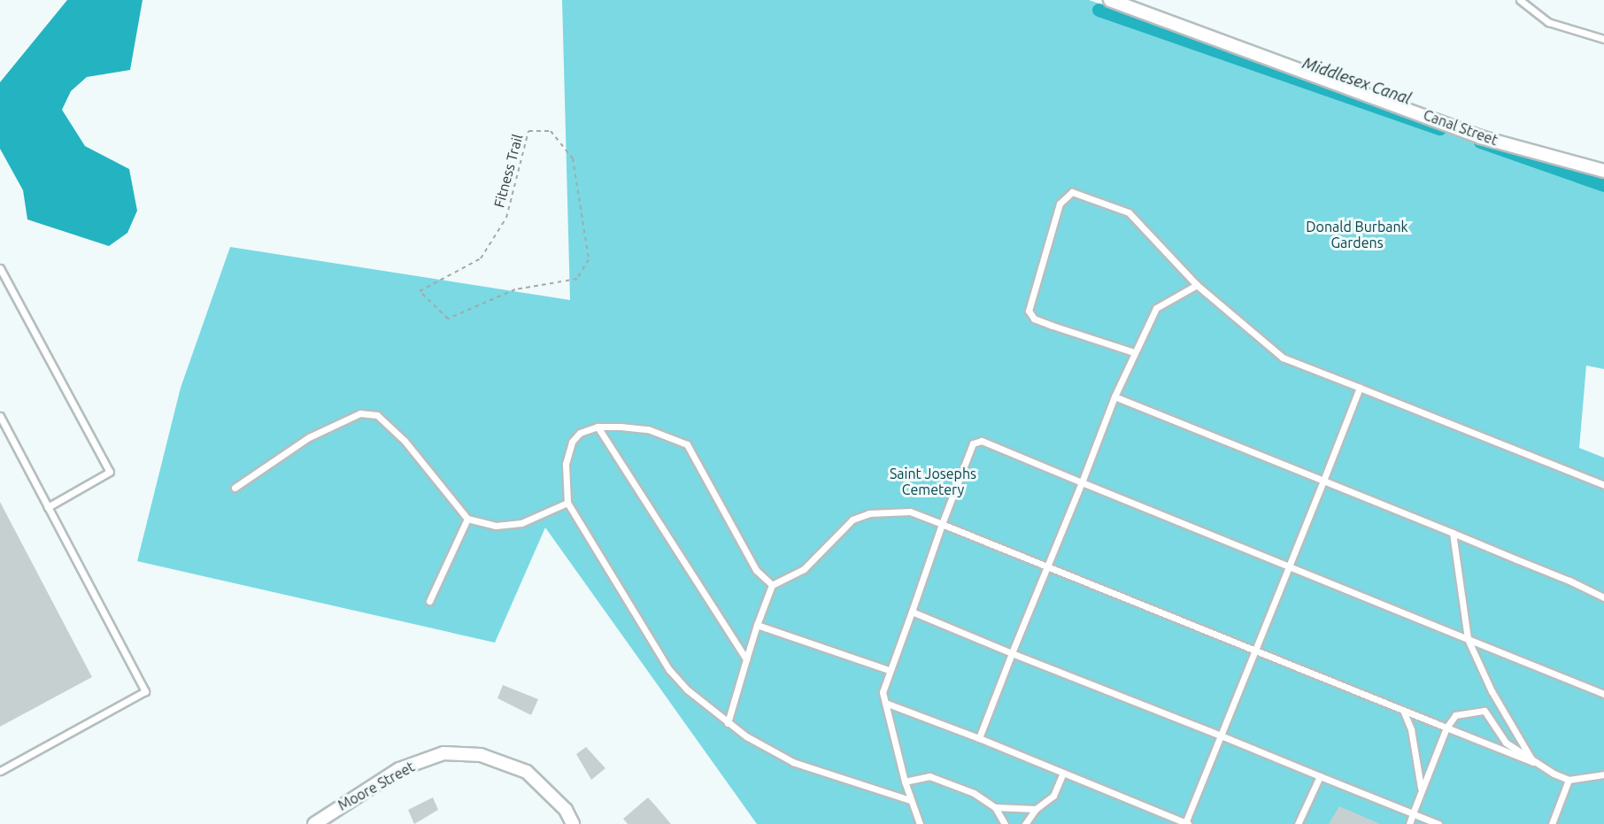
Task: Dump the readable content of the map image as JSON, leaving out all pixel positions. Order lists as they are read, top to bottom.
{
  "streets": {
    "street": ["Canal Street", "Moore Street"],
    "path": ["Fitness Trail"]
  },
  "water": ["Middlesex Canal"],
  "parks": ["Donald Burbank Gardens", "Saint Josephs Cemetery"]
}
